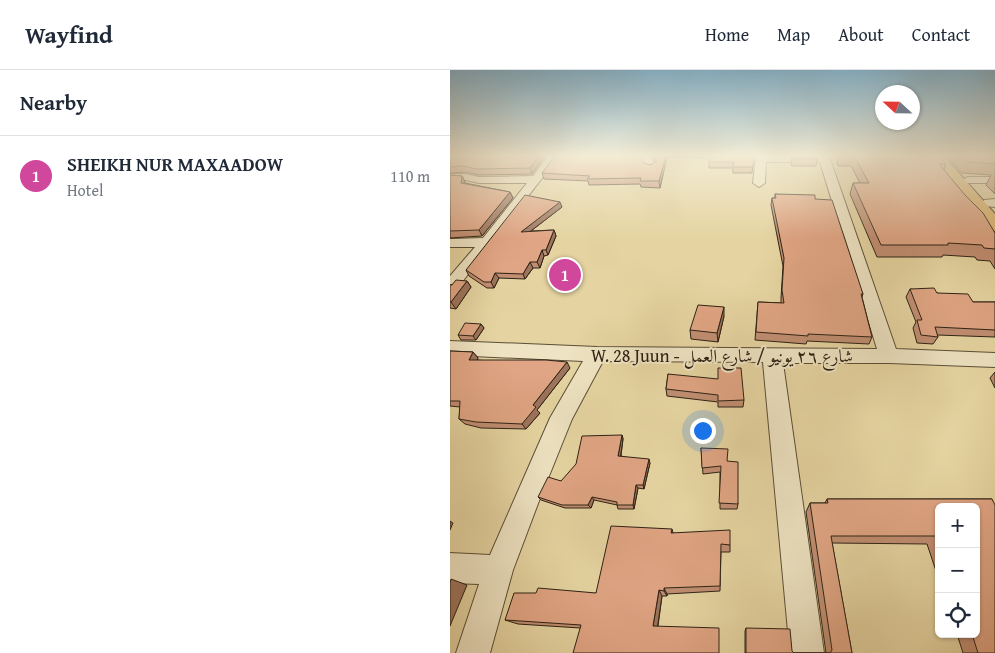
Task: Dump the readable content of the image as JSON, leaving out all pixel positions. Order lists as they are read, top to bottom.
{
  "streets": {
    "street": ["W. 28 Juun - شارع ٢٦ يونيو / شارع العمل"]
  },
  "north": "left",
  "page": {
    "header": "Wayfind",
    "nav": [
      "Home",
      "Map",
      "About",
      "Contact"
    ],
    "heading": "Nearby",
    "list": [
      {
        "mark": "1",
        "name": "SHEIKH NUR MAXAADOW",
        "note": "Hotel",
        "value": "110 m"
      }
    ],
    "pins": "1",
    "map_buttons": ["+", "−"]
  }
}
